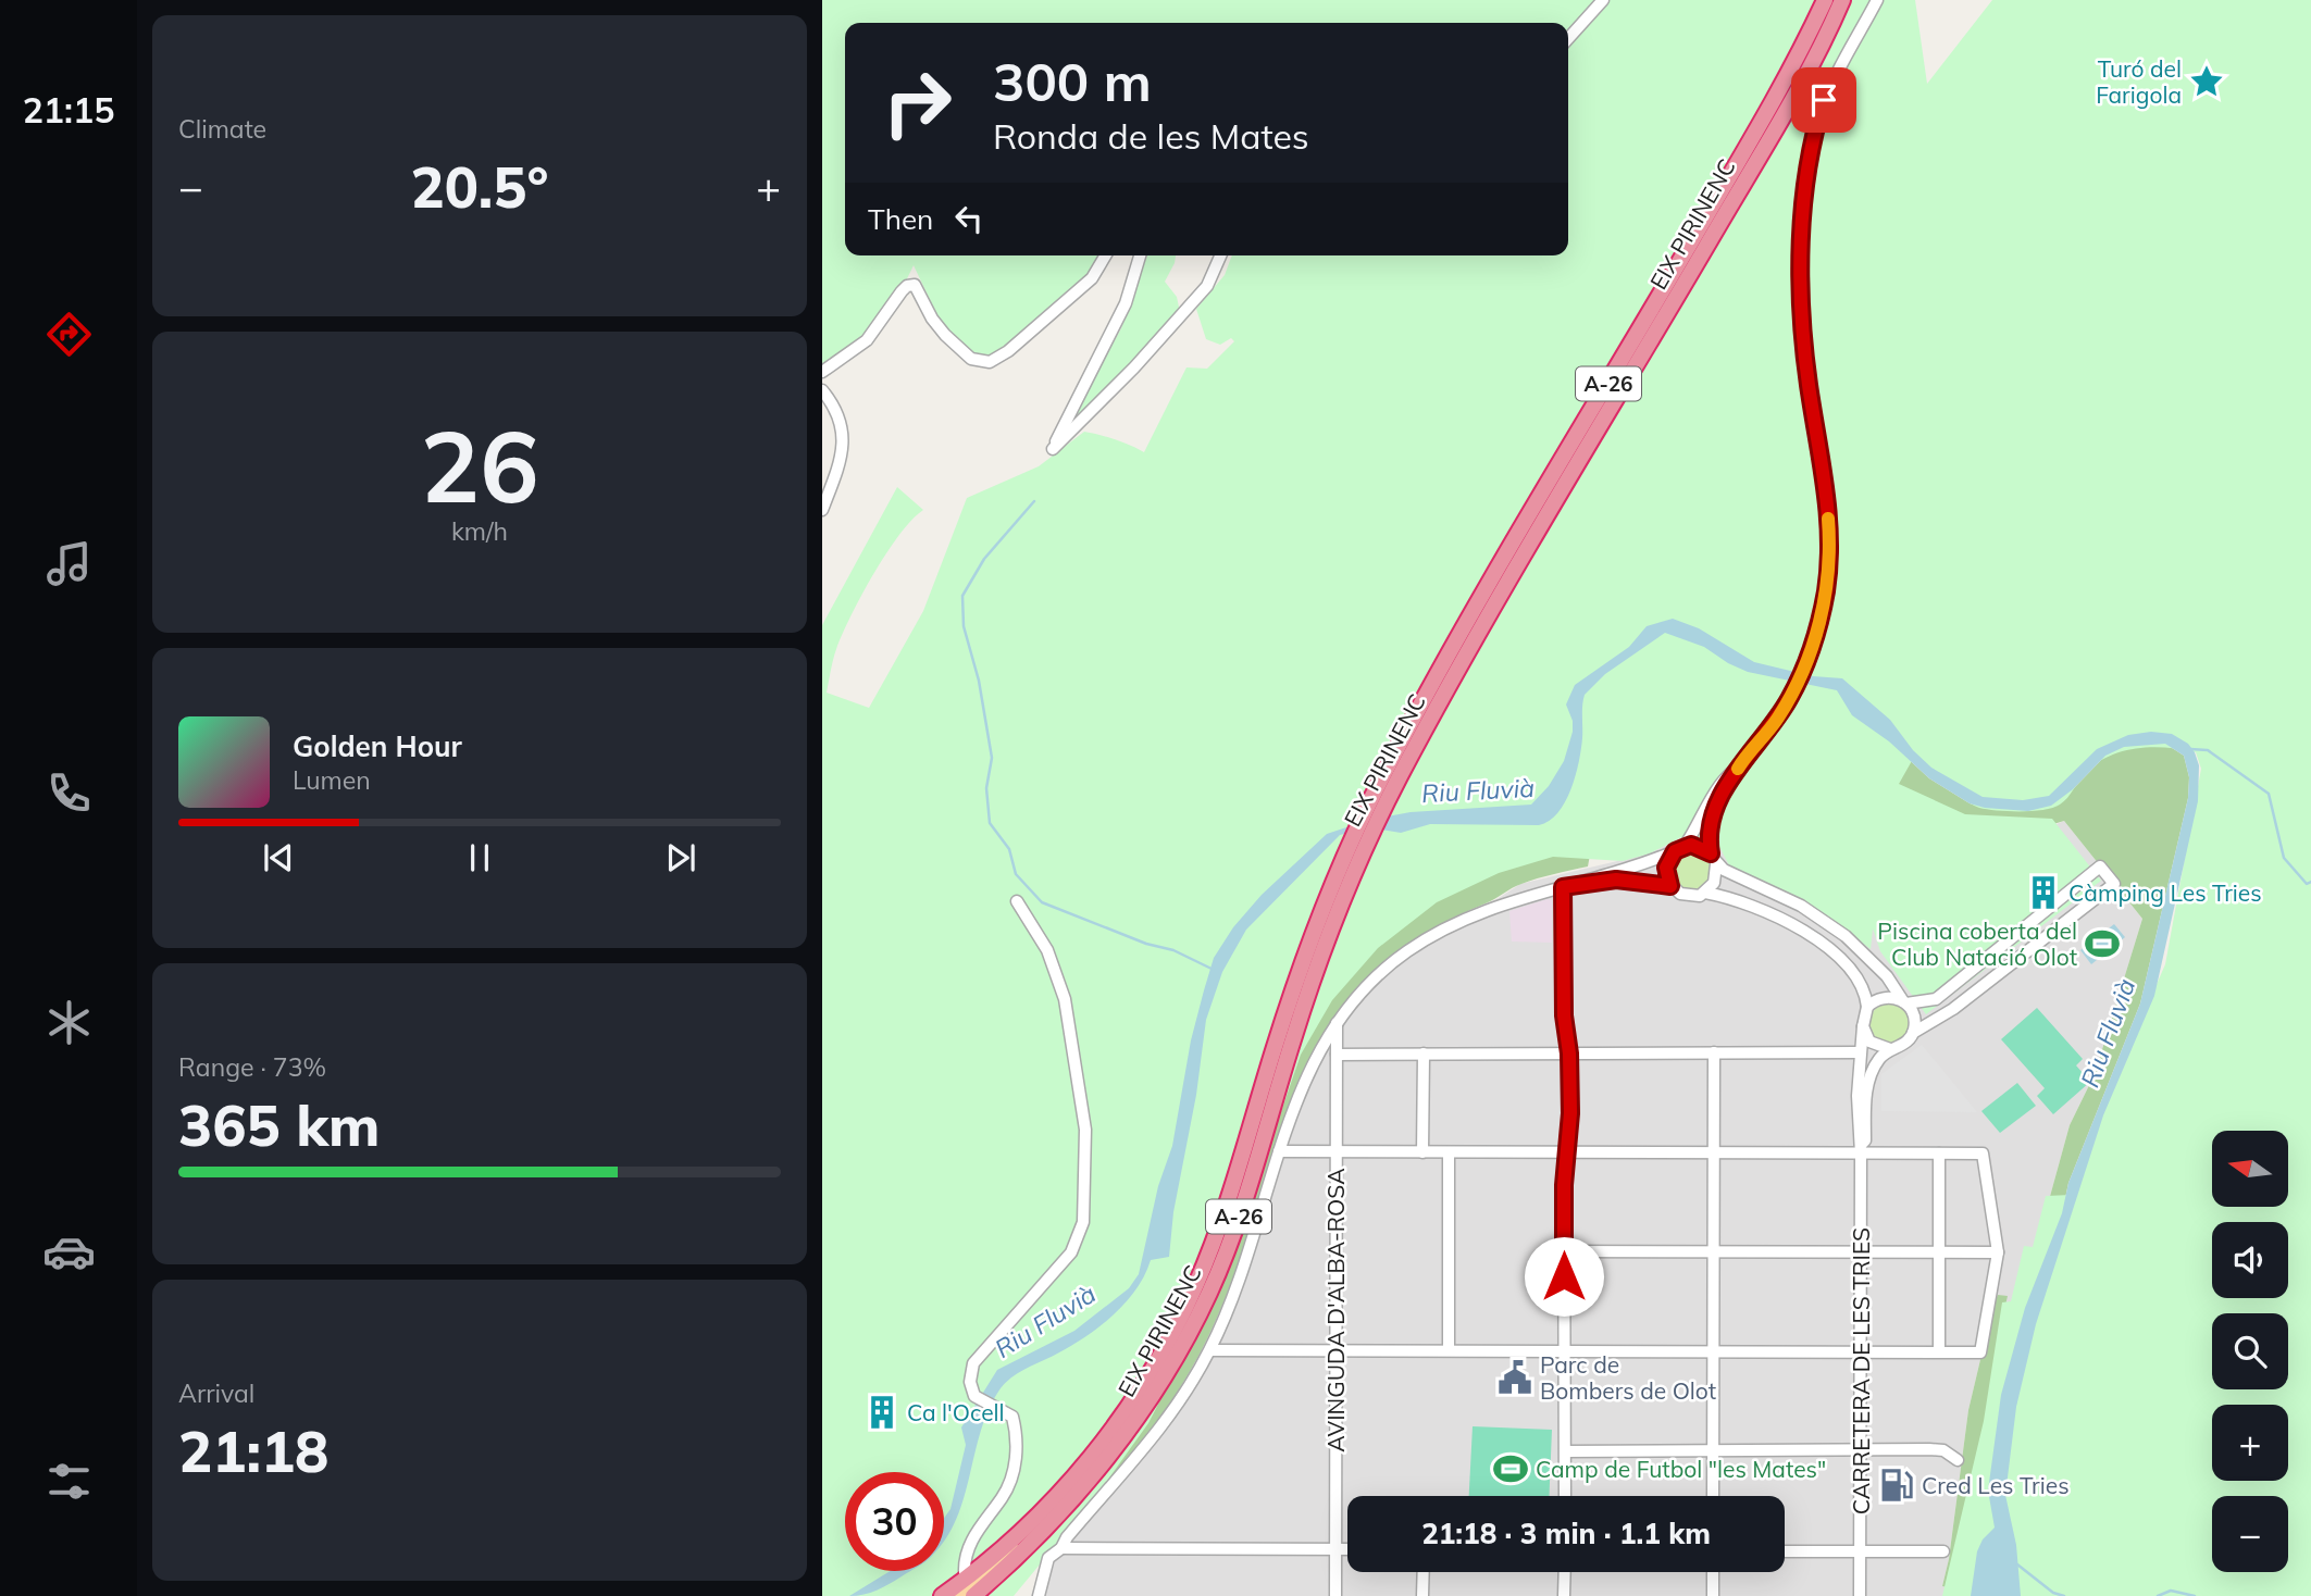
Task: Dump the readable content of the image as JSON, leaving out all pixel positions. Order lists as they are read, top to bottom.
{
  "streets": {
    "highway": ["EIX PIRINENC", "A-26"],
    "street": ["AVINGUDA D'ALBA-ROSA", "CARRETERA DE LES TRIES"]
  },
  "water": ["Riu Fluvià"],
  "places": {
    "place": ["Turó del Farigola"],
    "building": ["Càmping Les Tries", "Ca l'Ocell"],
    "sports": ["Piscina coberta del Club Natació Olot", "Camp de Futbol \"les Mates\""],
    "public building": ["Parc de Bombers de Olot"],
    "fuel station": ["Cred Les Tries"]
  },
  "north": "left",
  "page": {
    "tabs": "21:15",
    "tile": [
      "Climate",
      ["26", "km/h"],
      ["Range · 73%", "365 km"],
      ["Arrival", "21:18"]
    ],
    "turn": ["300 m", "Ronda de les Mates"],
    "heat": ["−", "20.5°", "+"],
    "then": "Then",
    "song": ["Golden Hour", "Lumen"],
    "map_buttons": ["+", "−"],
    "limit": "30",
    "trip": "21:18 · 3 min · 1.1 km"
  }
}
